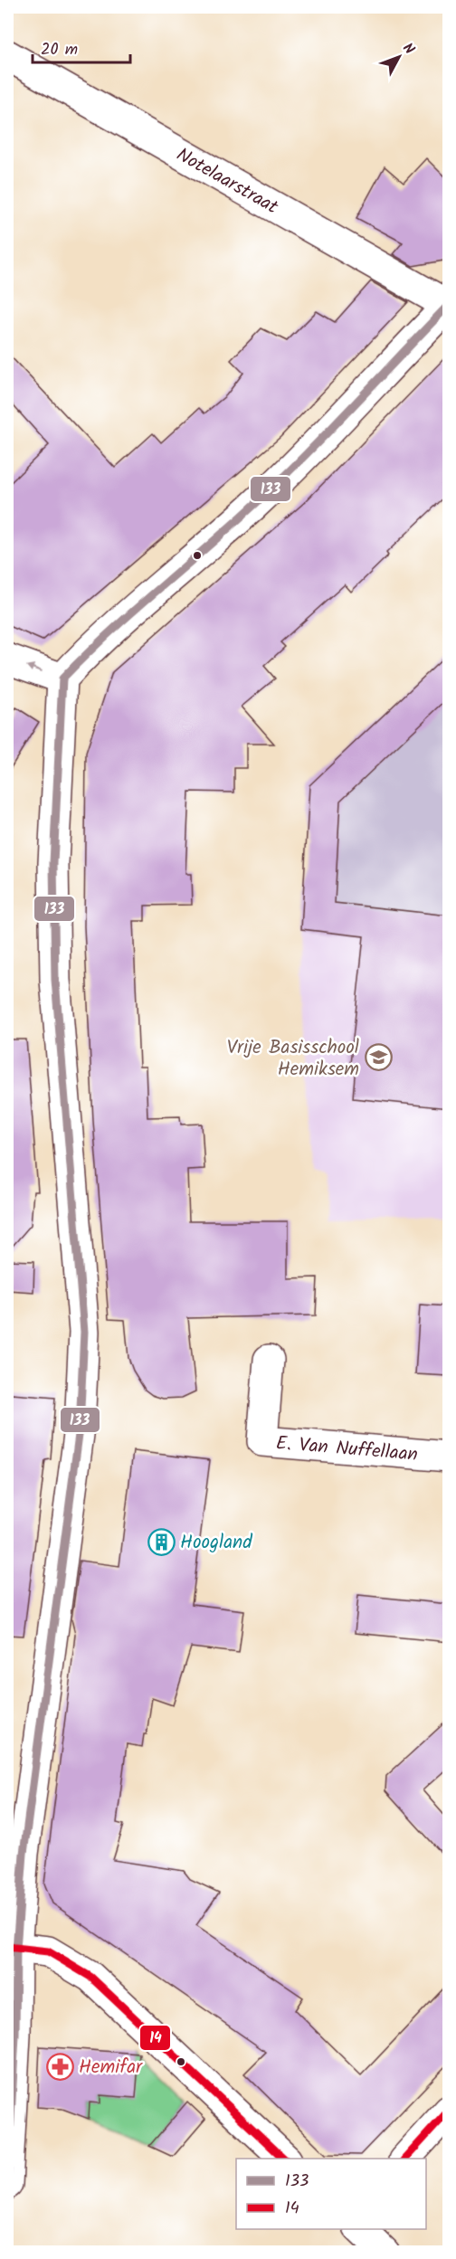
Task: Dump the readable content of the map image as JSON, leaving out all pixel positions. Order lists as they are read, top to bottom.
{
  "streets": {
    "street": ["Notelaarstraat", "E. Van Nuffellaan"]
  },
  "places": {
    "school or university": ["Vrije Basisschool Hemiksem"],
    "building": ["Hoogland"],
    "pharmacy": ["Hemifar"]
  },
  "lines": ["transit line 133", "transit line 14"],
  "legend": ["133", "14"],
  "scale_bar": "20 m",
  "north": "top right"
}
